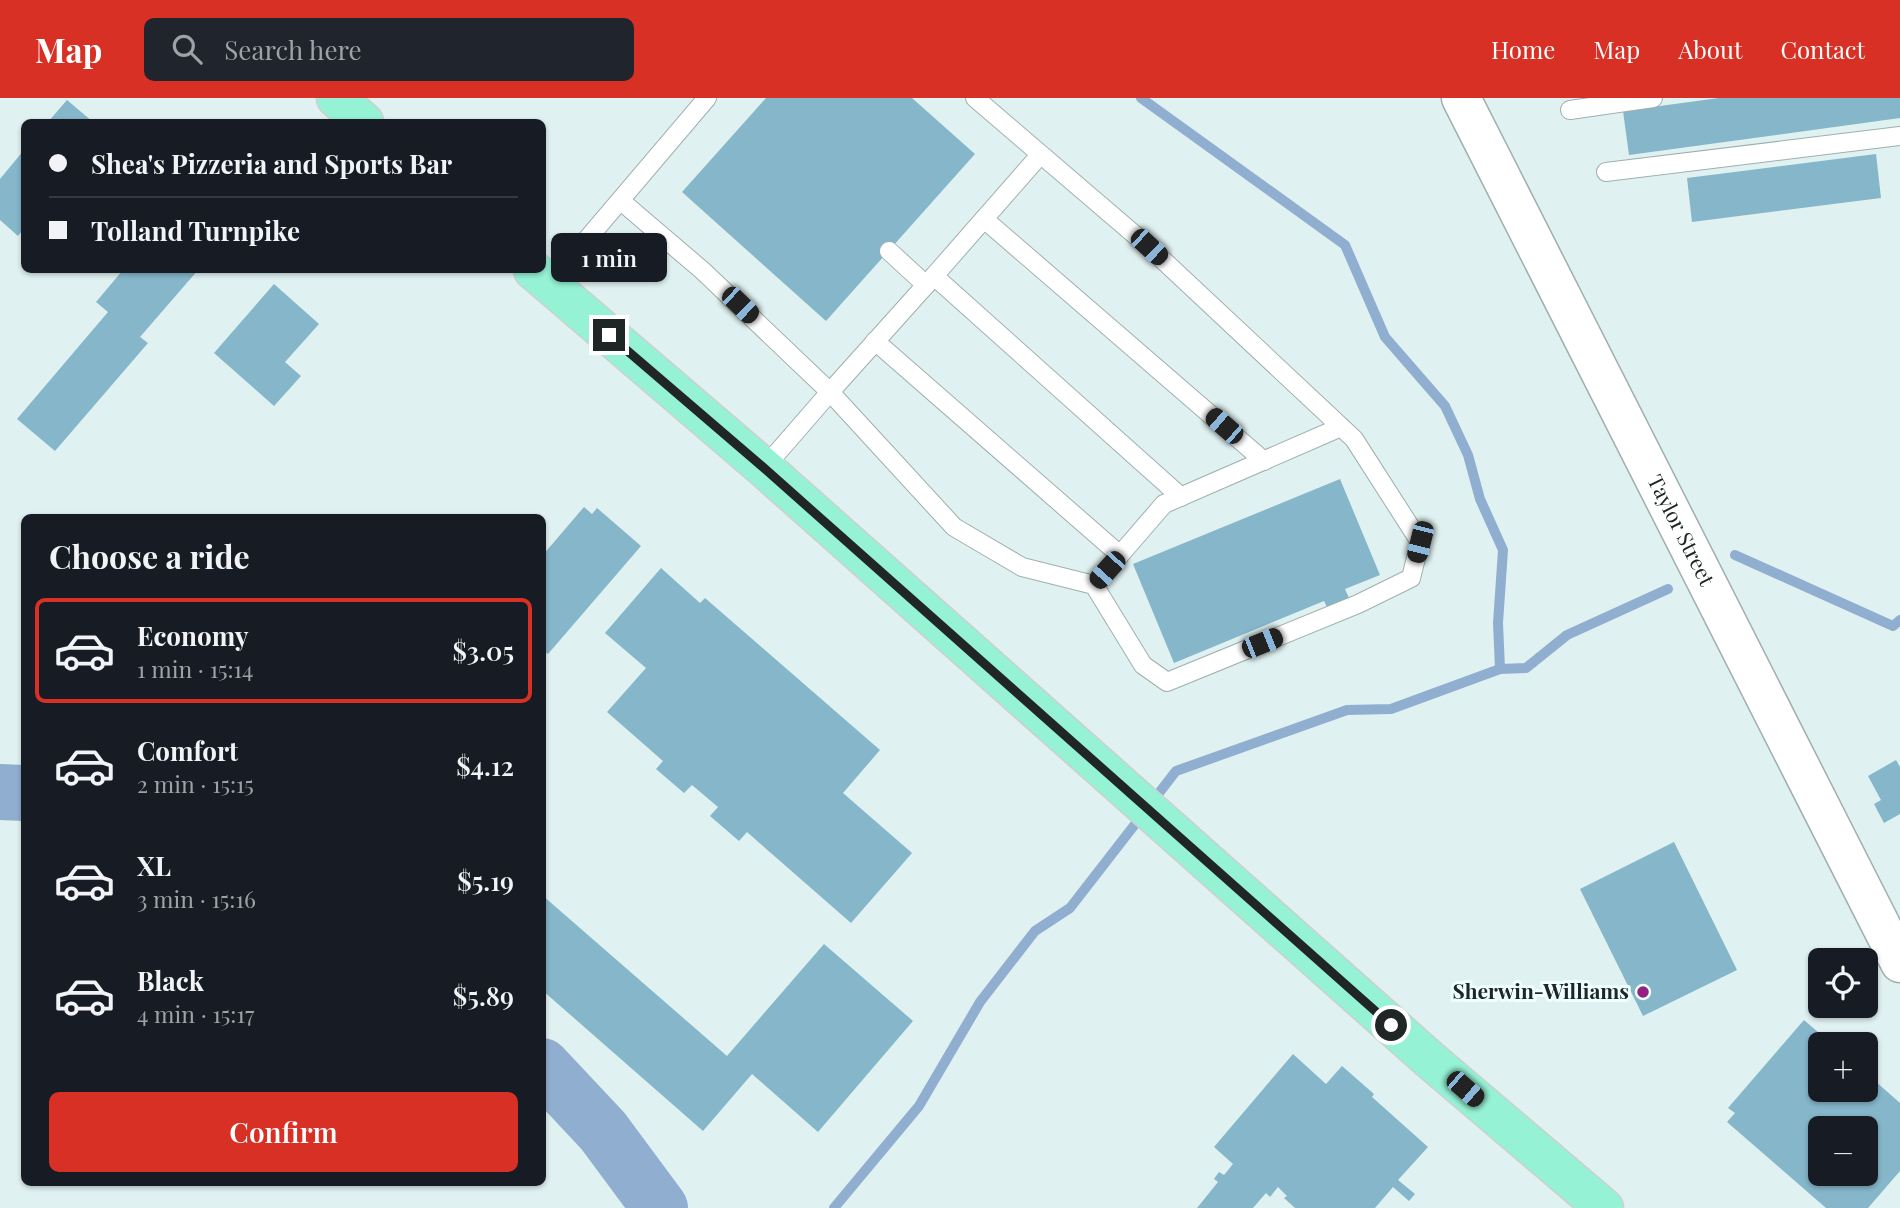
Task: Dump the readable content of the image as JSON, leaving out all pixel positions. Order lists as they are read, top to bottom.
{
  "streets": {
    "street": ["Taylor Street"]
  },
  "places": ["Sherwin-Williams"],
  "page": {
    "header": "Map",
    "search": "Search here",
    "nav": [
      "Home",
      "Map",
      "About",
      "Contact"
    ],
    "banner": ["Shea's Pizzeria and Sports Bar", "Tolland Turnpike"],
    "bubble": "1 min",
    "heading": "Choose a ride",
    "list": [
      {
        "name": "Economy",
        "note": "1 min · 15:14",
        "value": "$3.05"
      },
      {
        "name": "Comfort",
        "note": "2 min · 15:15",
        "value": "$4.12"
      },
      {
        "name": "XL",
        "note": "3 min · 15:16",
        "value": "$5.19"
      },
      {
        "name": "Black",
        "note": "4 min · 15:17",
        "value": "$5.89"
      }
    ],
    "map_buttons": ["+", "−"],
    "buttons": "Confirm"
  }
}
